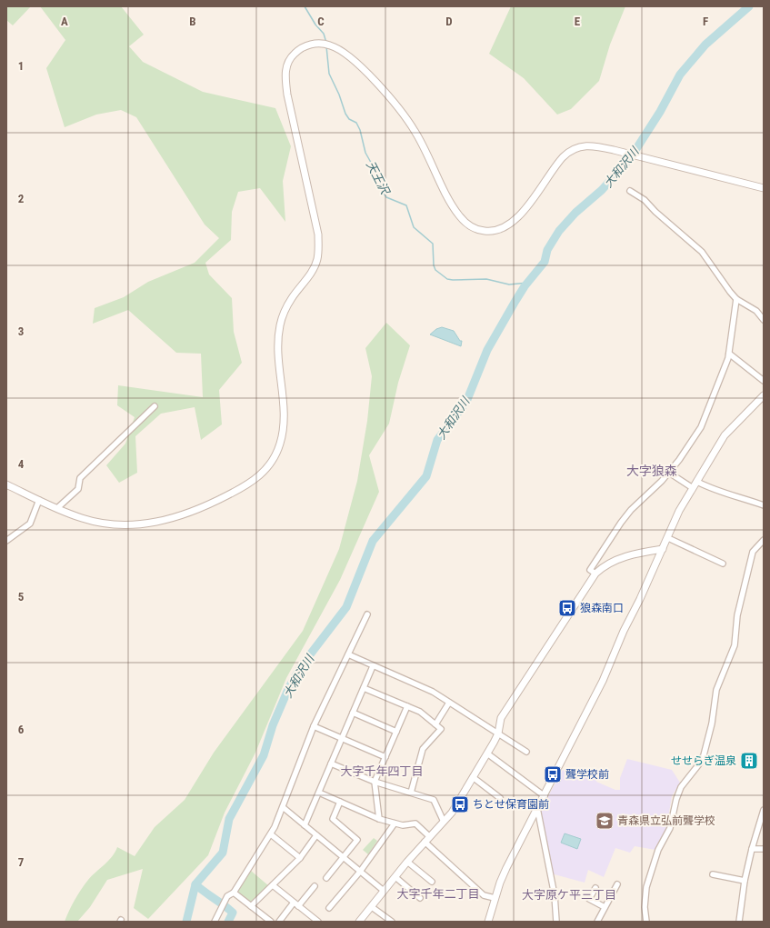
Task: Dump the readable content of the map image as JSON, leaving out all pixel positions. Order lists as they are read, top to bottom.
{
  "districts": [
    "大字狼森",
    "大字千年四丁目",
    "大字千年二丁目",
    "大字原ケ平三丁目"
  ],
  "water": ["大和沢川", "天王沢"],
  "places": {
    "bus stop": ["狼森南口", "聾学校前", "ちとせ保育園前"],
    "building": ["せせらぎ温泉"],
    "school or university": ["青森県立弘前聾学校"]
  },
  "grid": {
    "columns": [
      "A",
      "B",
      "C",
      "D",
      "E",
      "F"
    ],
    "rows": [
      "1",
      "2",
      "3",
      "4",
      "5",
      "6",
      "7"
    ]
  }
}
